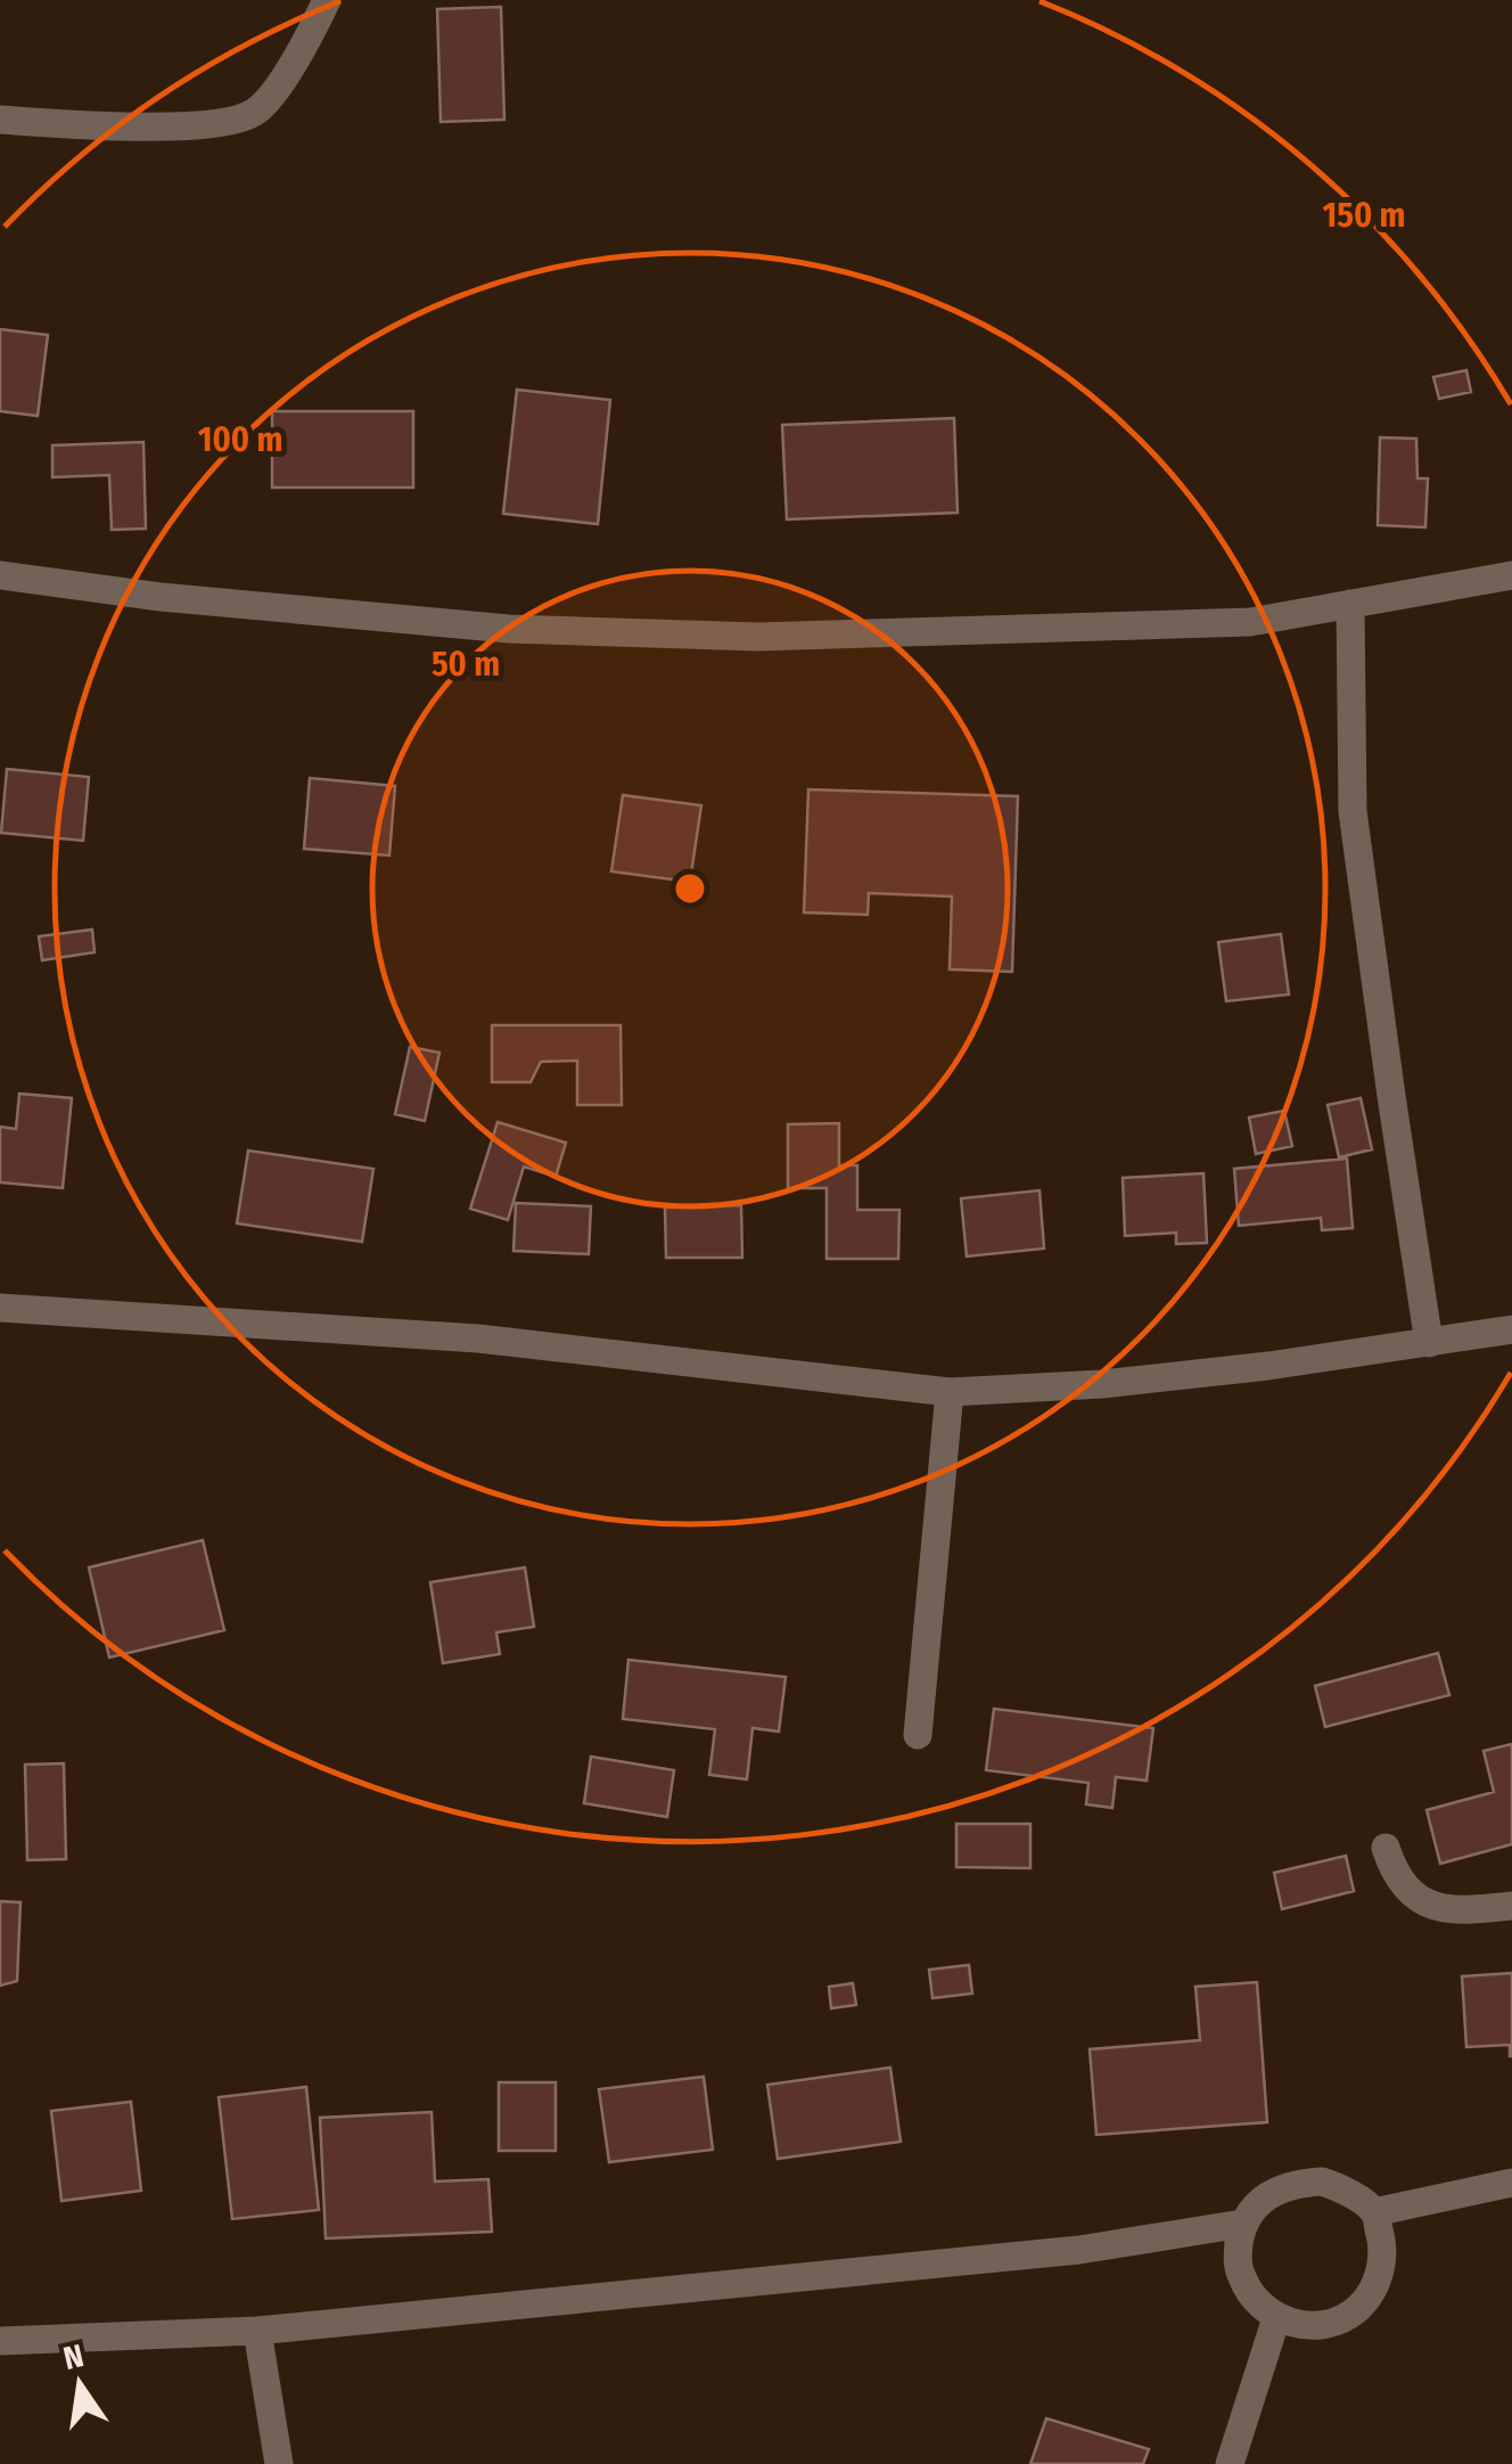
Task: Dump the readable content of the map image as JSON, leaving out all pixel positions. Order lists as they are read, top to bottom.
{
  "north": "top",
  "rings": ["150 m", "100 m", "50 m"]
}
